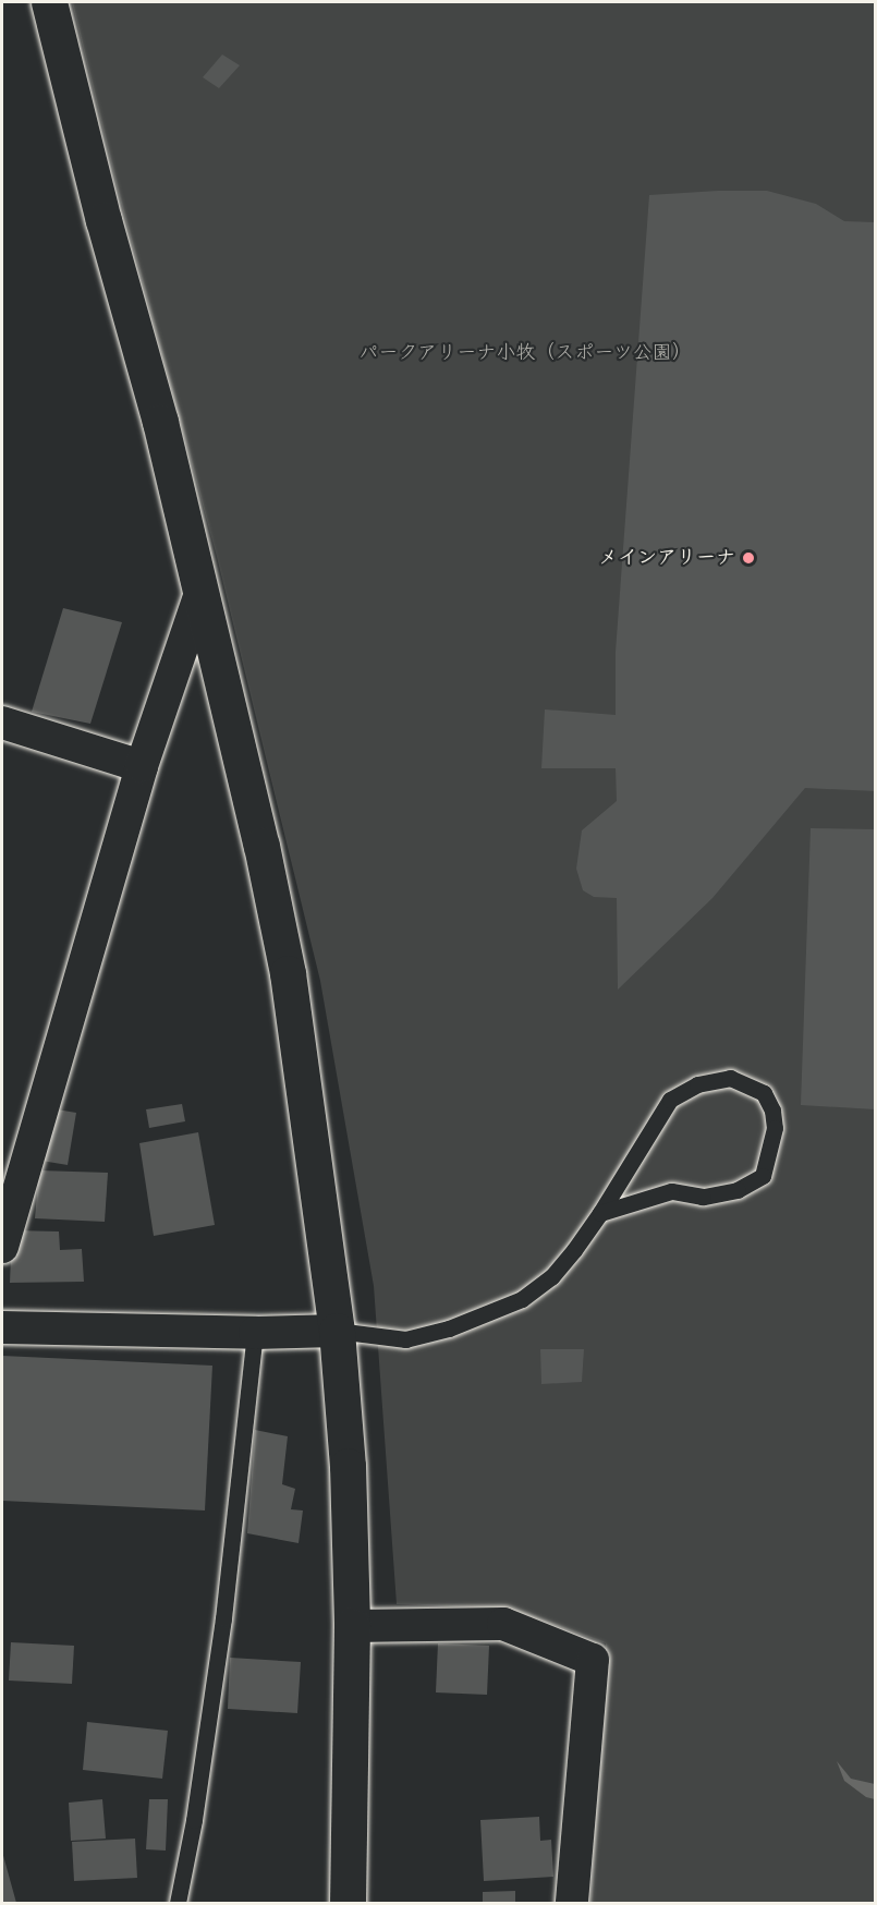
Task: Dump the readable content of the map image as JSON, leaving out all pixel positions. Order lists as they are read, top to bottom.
{
  "parks": ["パークアリーナ小牧（スポーツ公園）"],
  "places": ["メインアリーナ"]
}
